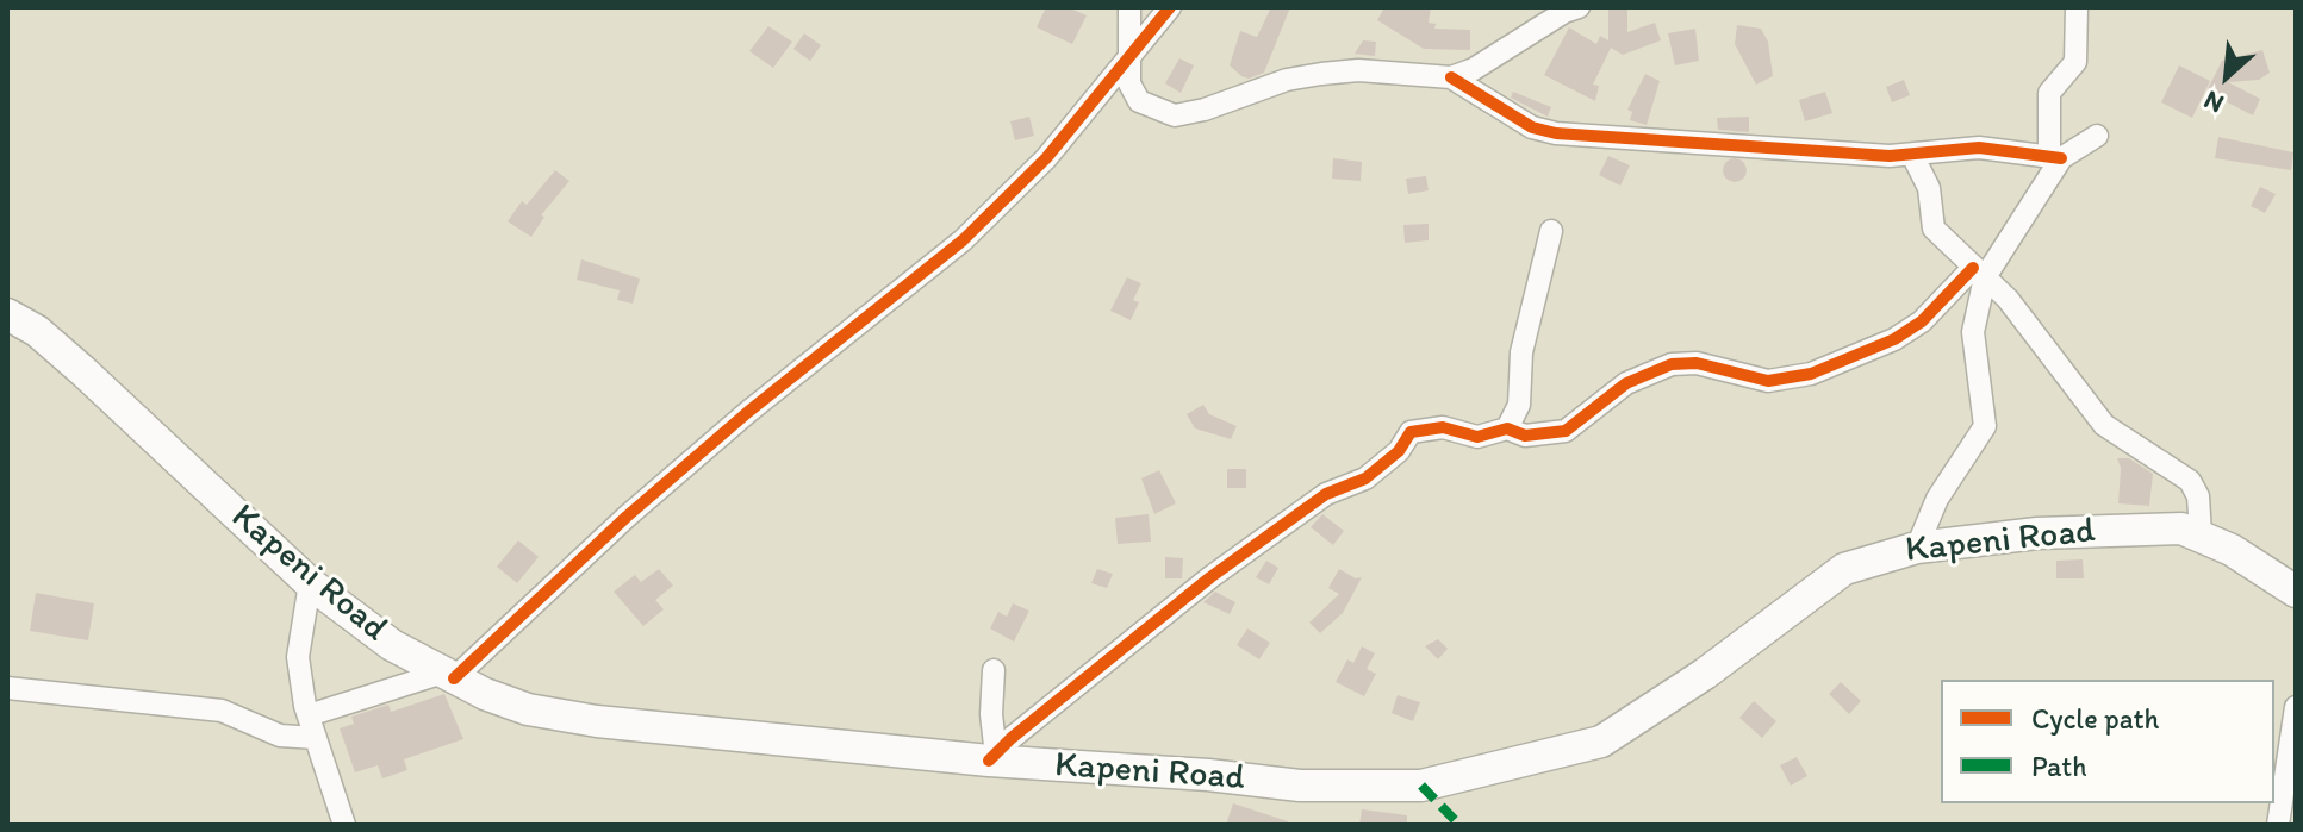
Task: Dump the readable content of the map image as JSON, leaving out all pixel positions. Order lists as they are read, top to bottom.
{
  "streets": {
    "main road": ["Kapeni Road"]
  },
  "legend": ["Cycle path", "Path"],
  "north": "bottom left"
}
